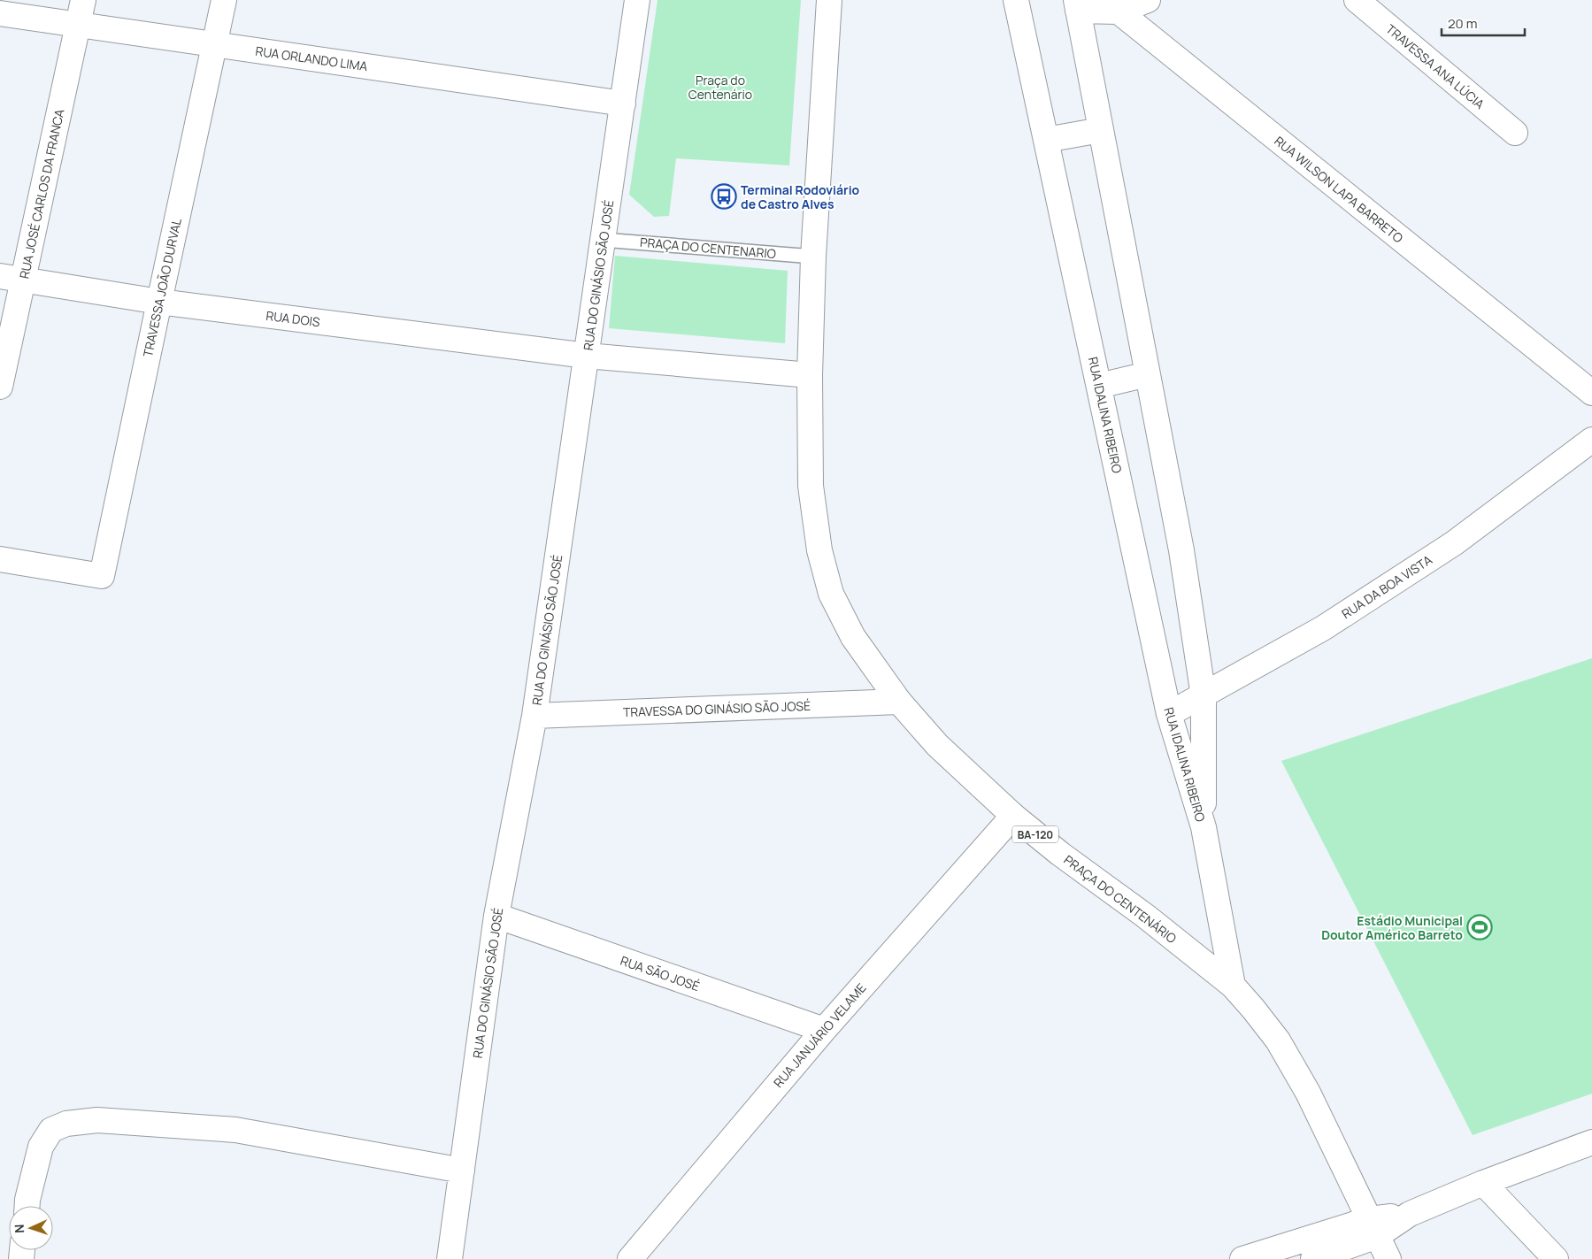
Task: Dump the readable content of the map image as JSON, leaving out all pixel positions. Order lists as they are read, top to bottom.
{
  "streets": {
    "street": [
      "RUA ORLANDO LIMA",
      "TRAVESSA ANA LÚCIA",
      "RUA WILSON LAPA BARRETO",
      "RUA JOSÉ CARLOS DA FRANCA",
      "RUA DO GINÁSIO SÃO JOSÉ",
      "TRAVESSA JOÃO DURVAL",
      "RUA DOIS",
      "RUA IDALINA RIBEIRO",
      "RUA DA BOA VISTA",
      "TRAVESSA DO GINÁSIO SÃO JOSÉ",
      "BA-120",
      "PRAÇA DO CENTENÁRIO",
      "RUA SÃO JOSÉ",
      "RUA JANUÁRIO VELAME"
    ],
    "lane": ["PRAÇA DO CENTENARIO"]
  },
  "crossings": [
    ["RUA ORLANDO LIMA", "RUA JOSÉ CARLOS DA FRANCA"],
    ["RUA ORLANDO LIMA", "RUA DO GINÁSIO SÃO JOSÉ"],
    ["RUA ORLANDO LIMA", "TRAVESSA JOÃO DURVAL"],
    ["RUA JOSÉ CARLOS DA FRANCA", "RUA DOIS"],
    ["PRAÇA DO CENTENARIO", "RUA DO GINÁSIO SÃO JOSÉ"],
    ["PRAÇA DO CENTENARIO", "PRAÇA DO CENTENÁRIO"],
    ["RUA DO GINÁSIO SÃO JOSÉ", "RUA DOIS"],
    ["RUA DO GINÁSIO SÃO JOSÉ", "TRAVESSA DO GINÁSIO SÃO JOSÉ"],
    ["RUA DO GINÁSIO SÃO JOSÉ", "RUA SÃO JOSÉ"],
    ["TRAVESSA JOÃO DURVAL", "RUA DOIS"],
    ["RUA IDALINA RIBEIRO", "RUA DA BOA VISTA"],
    ["RUA IDALINA RIBEIRO", "PRAÇA DO CENTENÁRIO"],
    ["TRAVESSA DO GINÁSIO SÃO JOSÉ", "PRAÇA DO CENTENÁRIO"],
    ["BA-120", "PRAÇA DO CENTENÁRIO"],
    ["PRAÇA DO CENTENÁRIO", "RUA JANUÁRIO VELAME"],
    ["RUA SÃO JOSÉ", "RUA JANUÁRIO VELAME"]
  ],
  "parks": ["Praça do Centenário"],
  "places": {
    "bus stop": ["Terminal Rodoviário de Castro Alves"],
    "sports": ["Estádio Municipal Doutor Américo Barreto"]
  },
  "scale_bar": "20 m",
  "north": "left"
}
